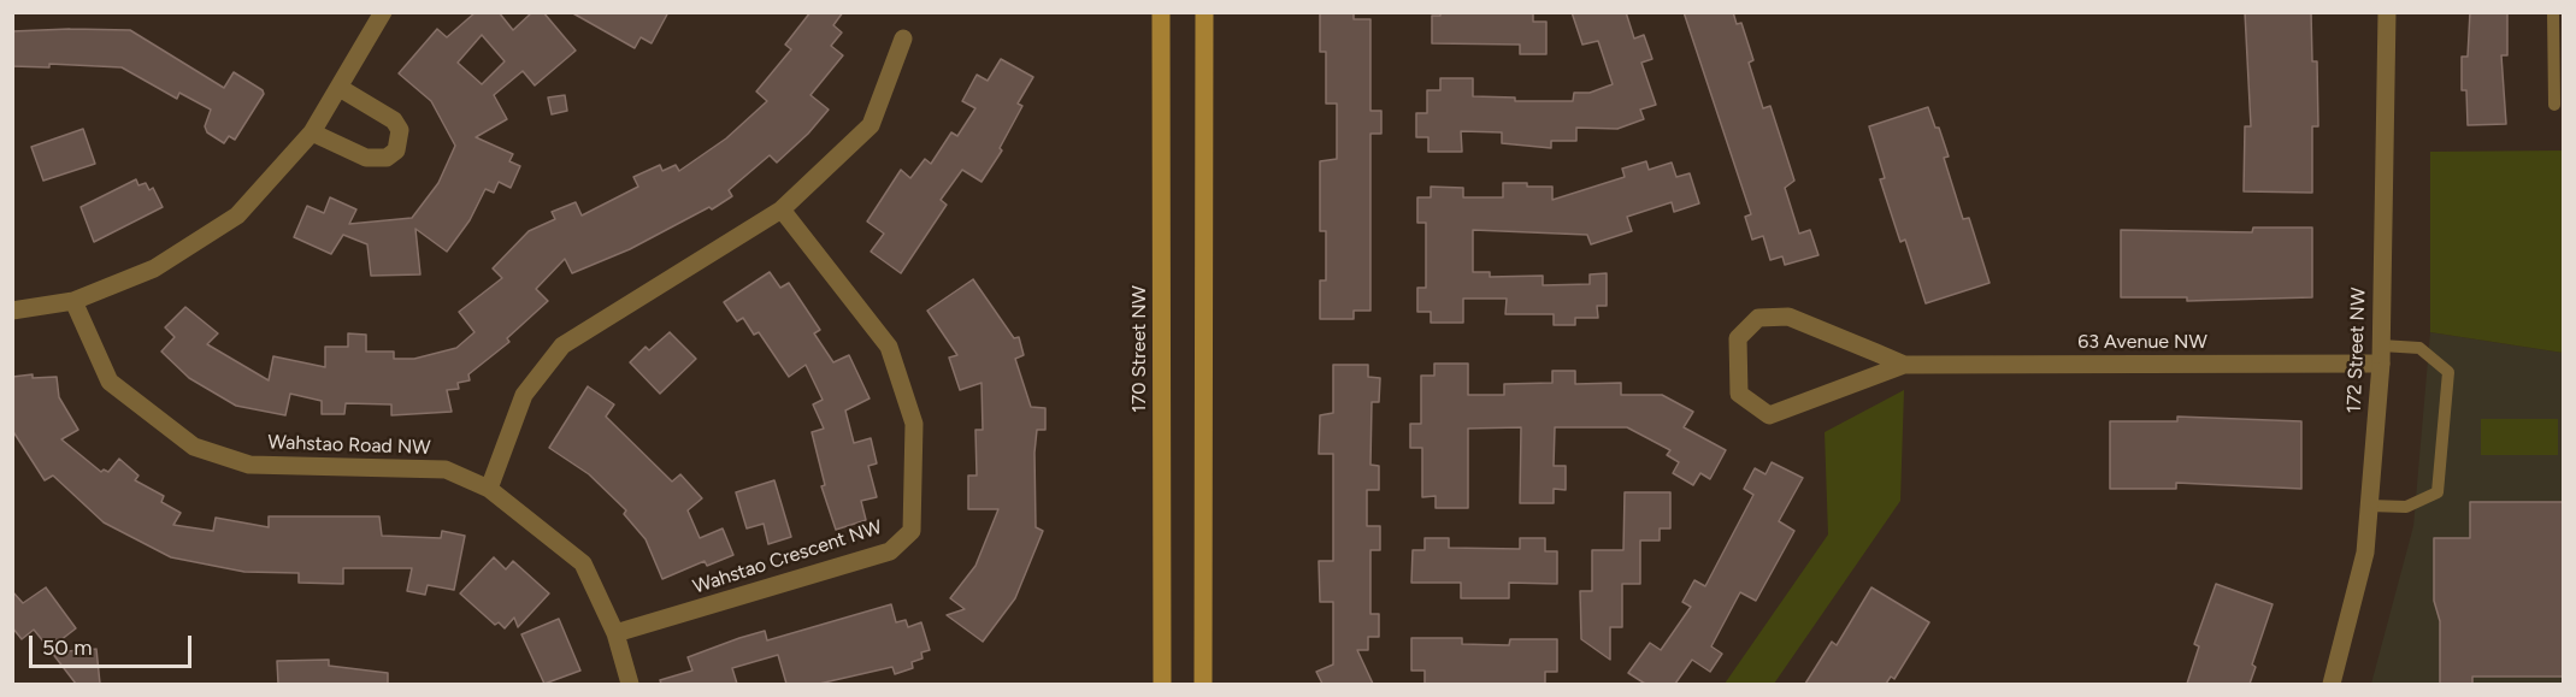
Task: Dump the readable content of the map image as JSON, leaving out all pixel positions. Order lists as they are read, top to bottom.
{
  "streets": {
    "main road": ["170 Street NW"],
    "street": [
      "63 Avenue NW",
      "172 Street NW",
      "Wahstao Road NW",
      "Wahstao Crescent NW"
    ]
  },
  "crossings": [
    ["63 Avenue NW", "172 Street NW"],
    ["Wahstao Road NW", "Wahstao Crescent NW"]
  ],
  "scale_bar": "50 m"
}
